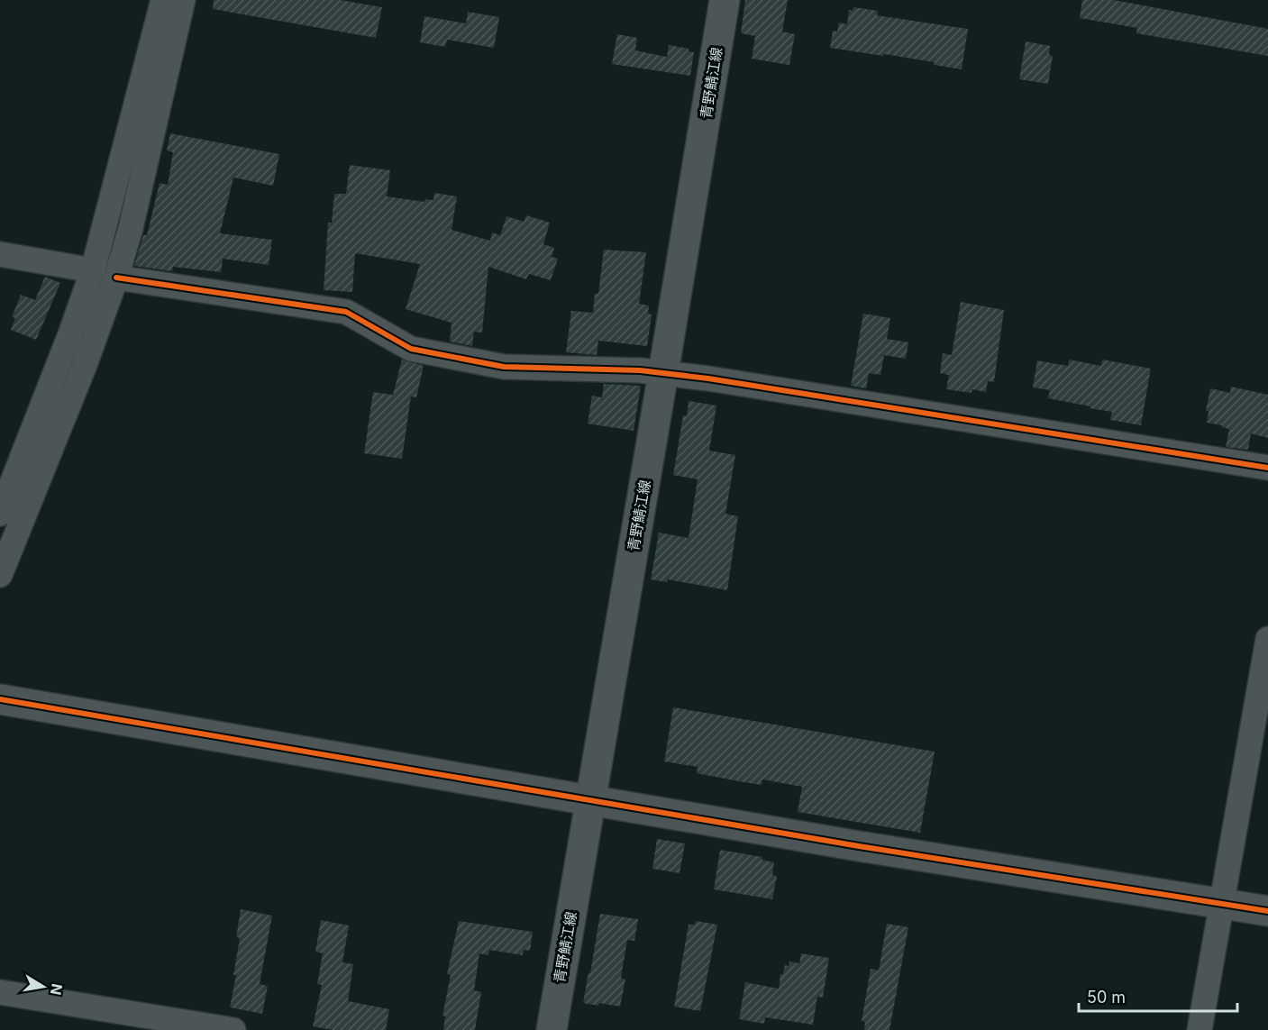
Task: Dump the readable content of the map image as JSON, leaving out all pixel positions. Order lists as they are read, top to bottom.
{
  "streets": {
    "street": ["青野鯖江線"]
  },
  "scale_bar": "50 m",
  "north": "right"
}
